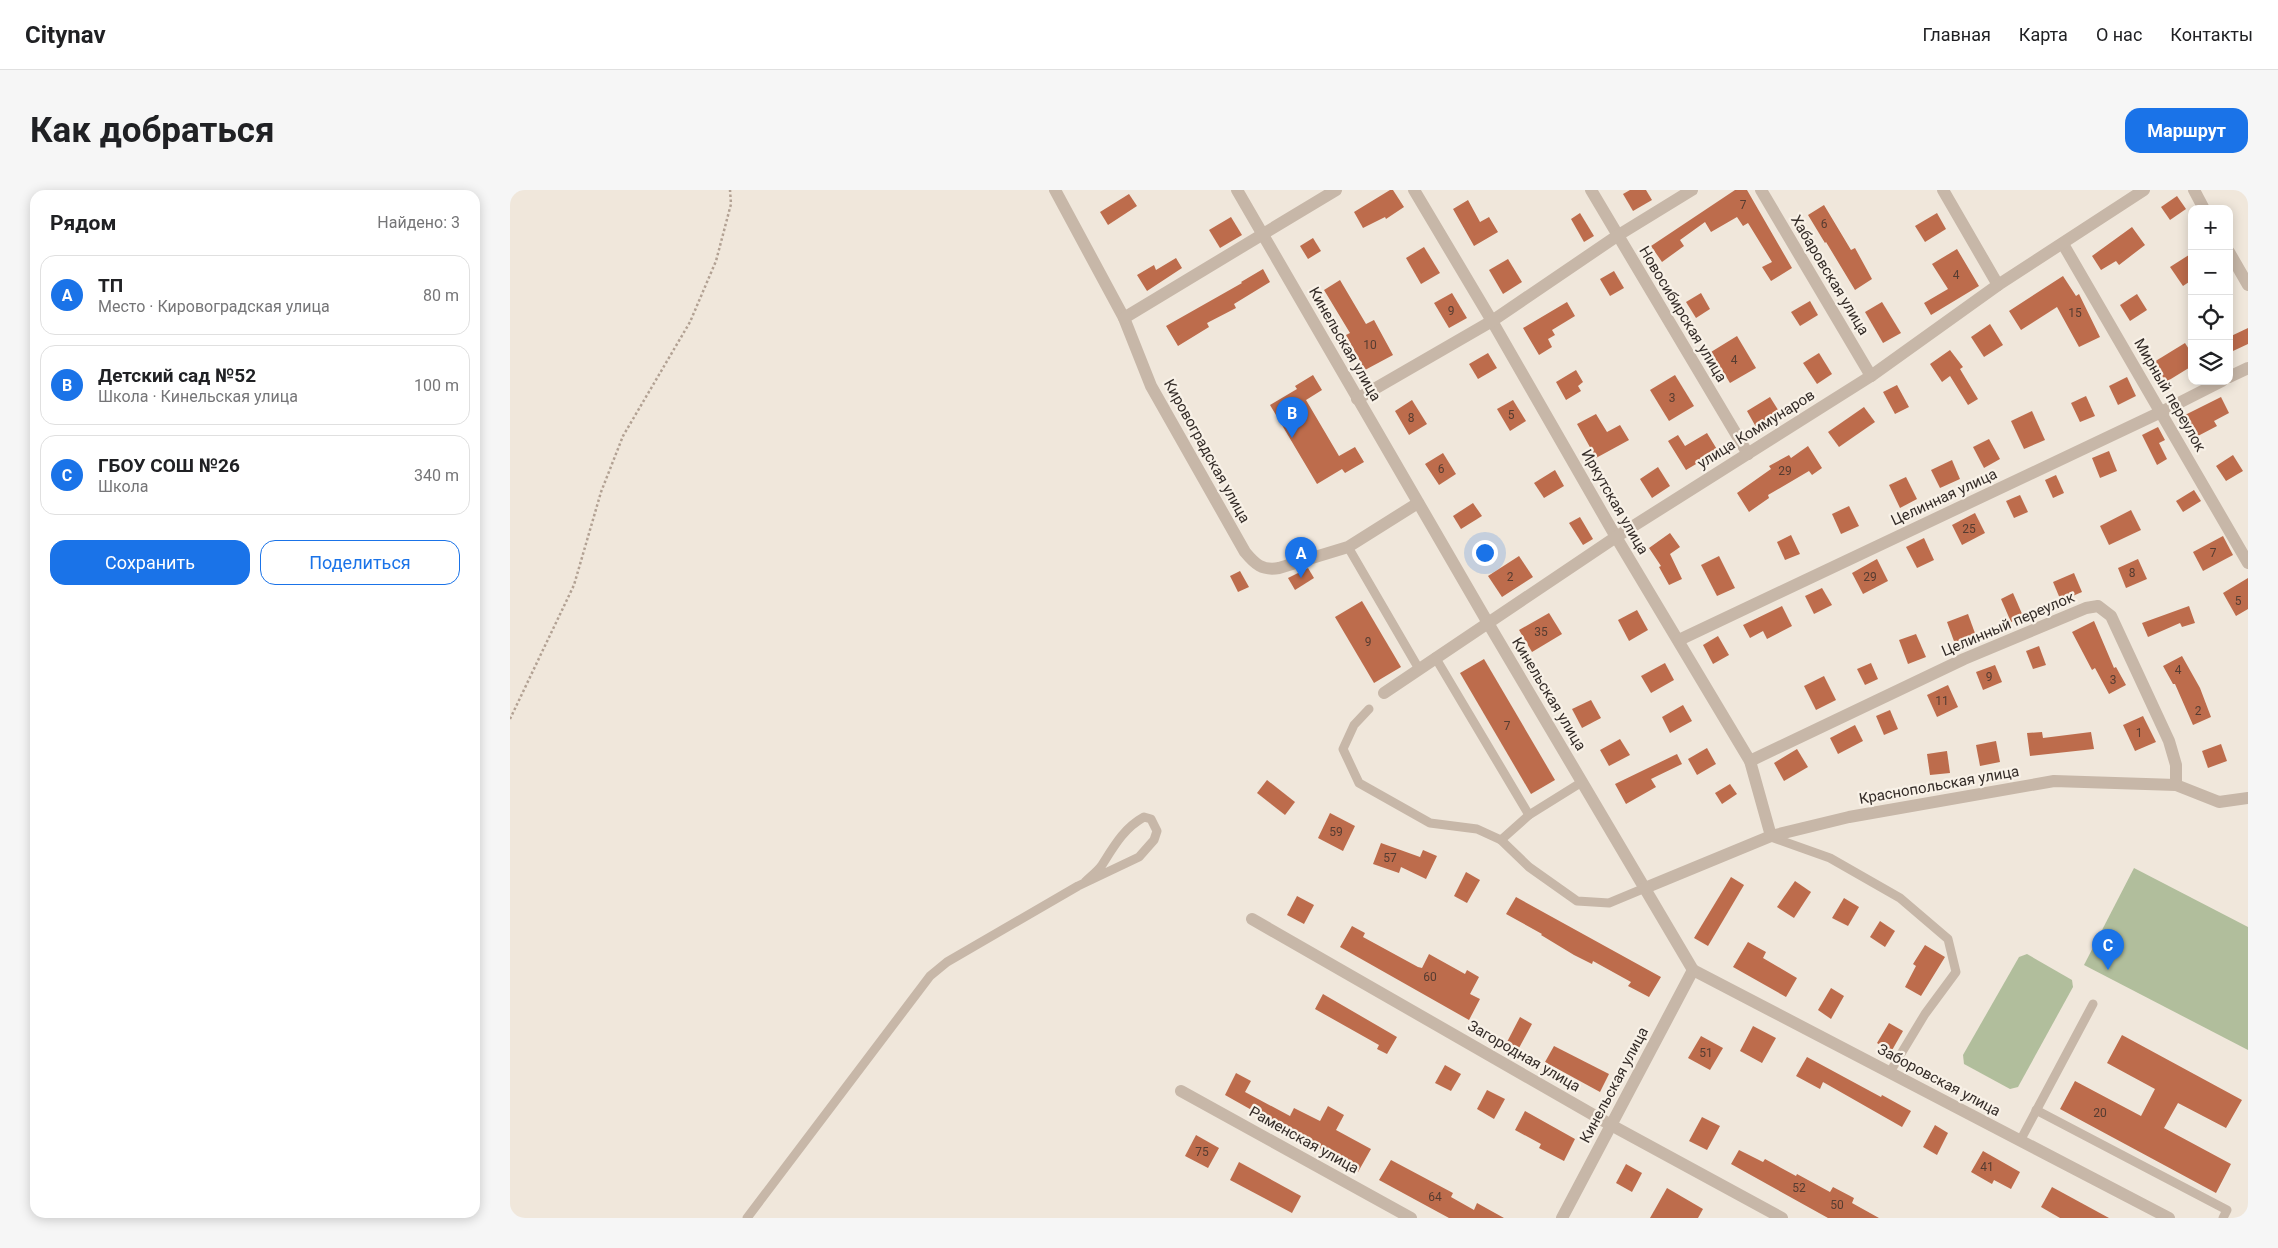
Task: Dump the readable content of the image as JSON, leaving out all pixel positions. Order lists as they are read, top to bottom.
{
  "streets": {
    "street": [
      "Хабаровская улица",
      "Новосибирская улица",
      "Кинельская улица",
      "Мирный переулок",
      "улица Коммунаров",
      "Кировоградская улица",
      "Целинная улица",
      "Иркутская улица",
      "Целинный переулок",
      "Краснопольская улица",
      "Загородная улица",
      "Заборовская улица",
      "Раменская улица"
    ]
  },
  "crossings": [
    ["Хабаровская улица", "улица Коммунаров"],
    ["Новосибирская улица", "улица Коммунаров"],
    ["Кинельская улица", "улица Коммунаров"],
    ["Кинельская улица", "Кировоградская улица"],
    ["Кинельская улица", "Краснопольская улица"],
    ["Кинельская улица", "Загородная улица"],
    ["Кинельская улица", "Заборовская улица"],
    ["Мирный переулок", "улица Коммунаров"],
    ["Мирный переулок", "Целинная улица"],
    ["улица Коммунаров", "Иркутская улица"],
    ["Целинная улица", "Иркутская улица"],
    ["Иркутская улица", "Целинный переулок"],
    ["Иркутская улица", "Краснопольская улица"],
    ["Целинный переулок", "Краснопольская улица"]
  ],
  "house_numbers": [
    "7",
    "6",
    "4",
    "9",
    "15",
    "10",
    "4",
    "3",
    "5",
    "8",
    "6",
    "29",
    "25",
    "7",
    "8",
    "2",
    "29",
    "5",
    "35",
    "9",
    "4",
    "9",
    "3",
    "11",
    "2",
    "7",
    "1",
    "59",
    "57",
    "60",
    "51",
    "20",
    "75",
    "41",
    "52",
    "64",
    "50"
  ],
  "page": {
    "header": "Citynav",
    "nav": [
      "Главная",
      "Карта",
      "О нас",
      "Контакты"
    ],
    "buttons": [
      "Маршрут",
      ["Сохранить", "Поделиться"]
    ],
    "title": "Как добраться",
    "heading": ["Рядом", "Найдено: 3"],
    "map_buttons": ["+", "−"],
    "list": [
      {
        "mark": "A",
        "name": "ТП",
        "note": "Место · Кировоградская улица",
        "value": "80 m"
      },
      {
        "mark": "B",
        "name": "Детский сад №52",
        "note": "Школа · Кинельская улица",
        "value": "100 m"
      },
      {
        "mark": "C",
        "name": "ГБОУ СОШ №26",
        "note": "Школа",
        "value": "340 m"
      }
    ],
    "pins": ["B", "A", "C"]
  }
}
